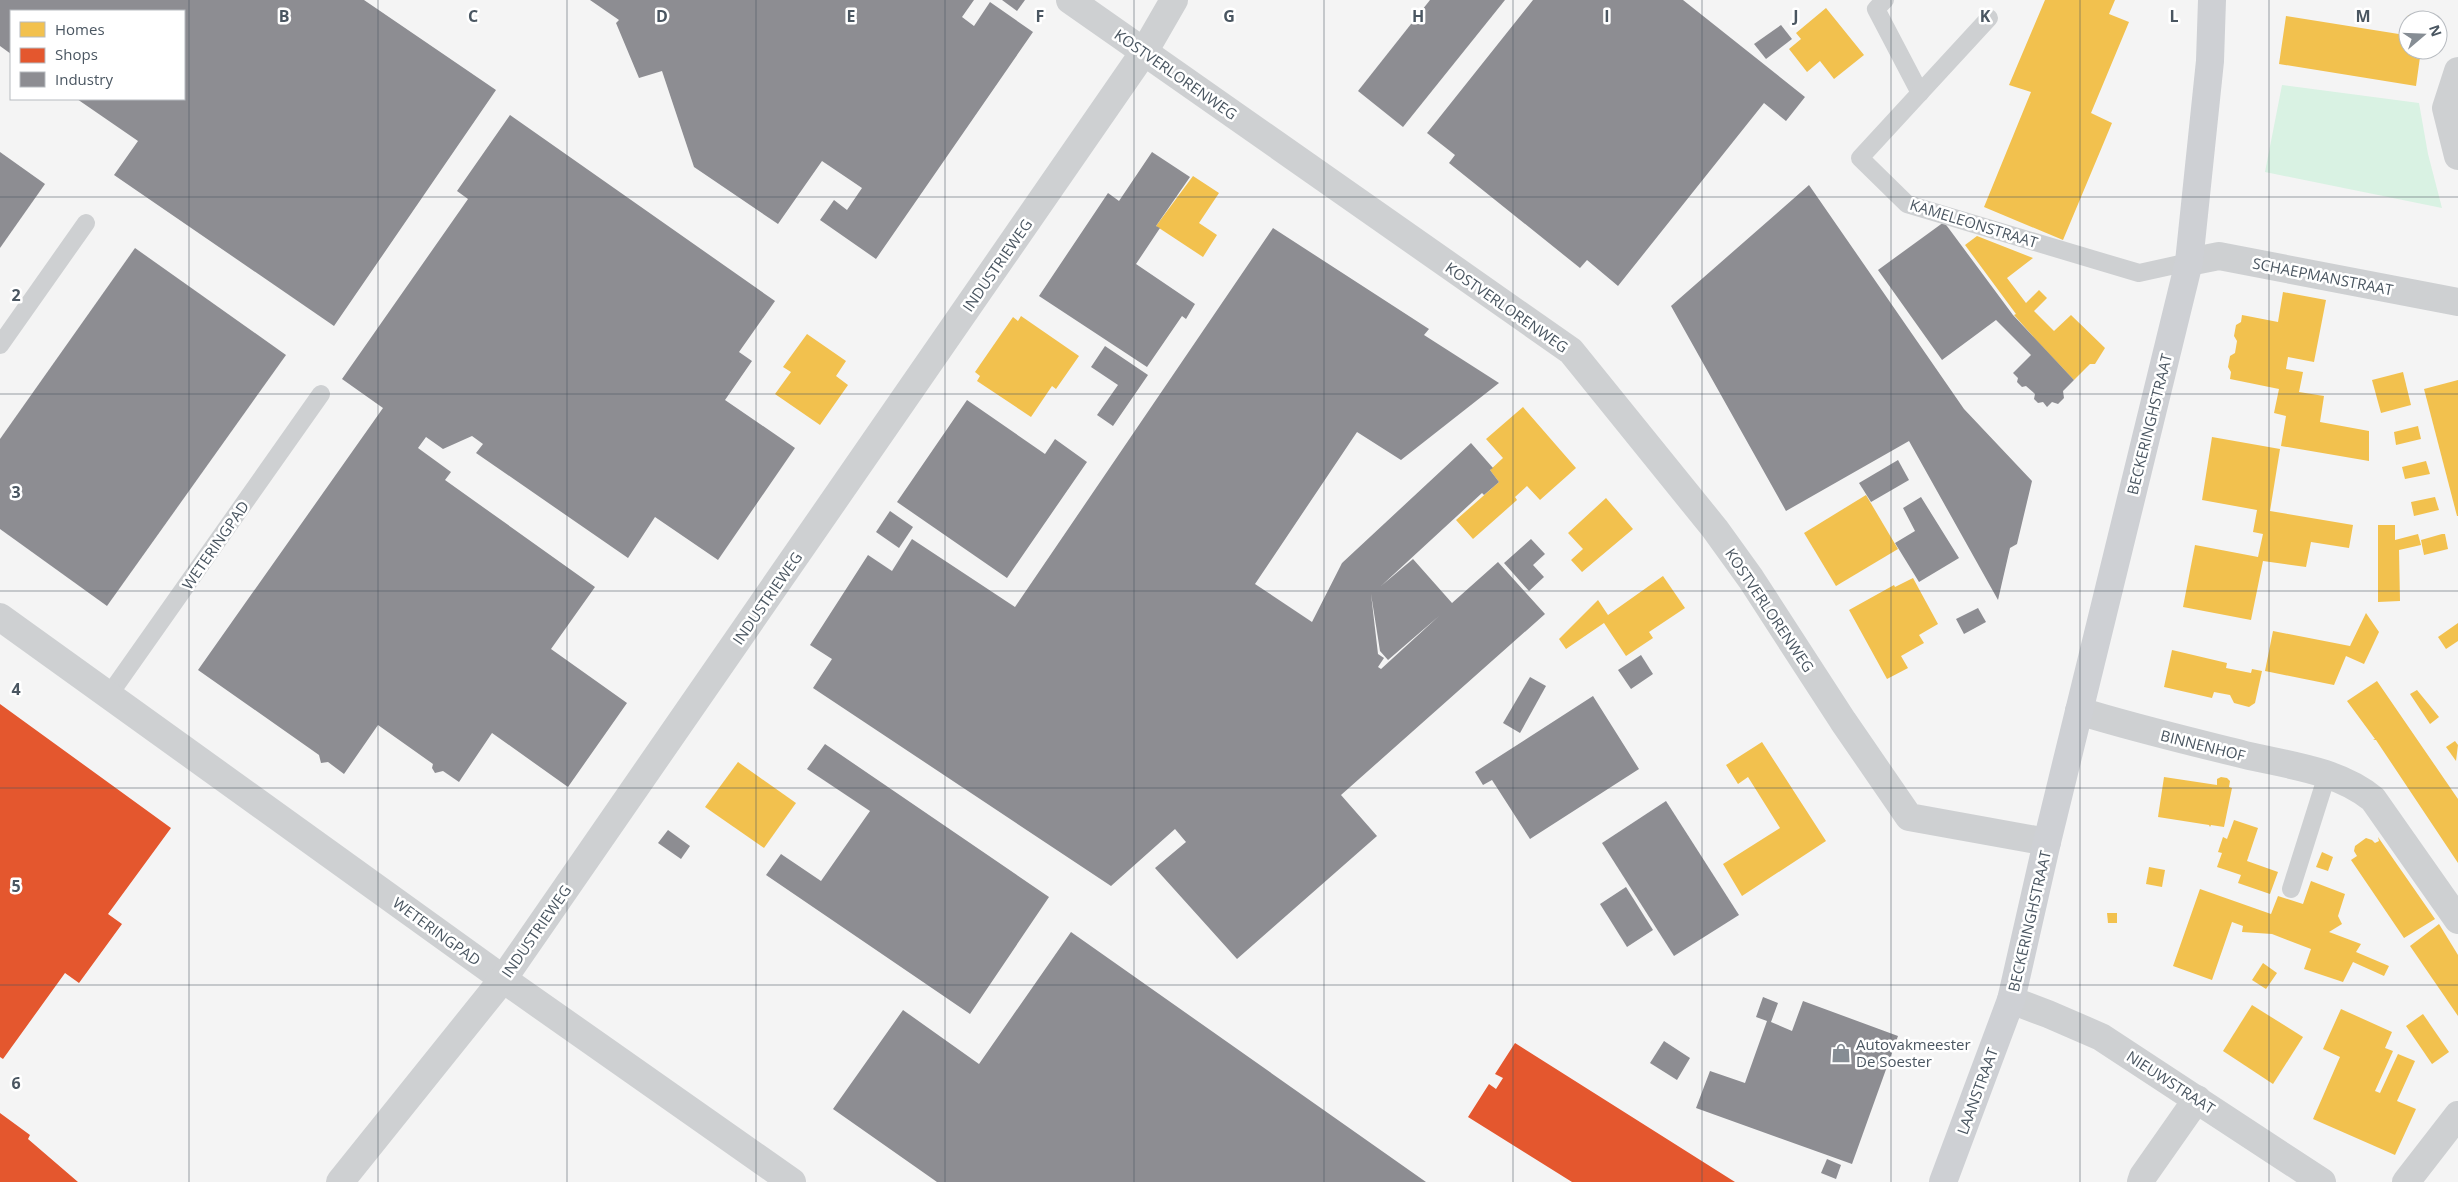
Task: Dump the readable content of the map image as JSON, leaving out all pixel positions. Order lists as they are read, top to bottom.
{
  "streets": {
    "street": [
      "KOSTVERLORENWEG",
      "INDUSTRIEWEG",
      "SCHAEPMANSTRAAT",
      "BECKERINGHSTRAAT",
      "WETERINGPAD",
      "BINNENHOF",
      "NIEUWSTRAAT",
      "LAANSTRAAT"
    ],
    "lane": ["KAMELEONSTRAAT"]
  },
  "crossings": [
    ["KOSTVERLORENWEG", "INDUSTRIEWEG"],
    ["KOSTVERLORENWEG", "BECKERINGHSTRAAT"],
    ["KAMELEONSTRAAT", "SCHAEPMANSTRAAT"],
    ["KAMELEONSTRAAT", "BECKERINGHSTRAAT"],
    ["INDUSTRIEWEG", "WETERINGPAD"],
    ["SCHAEPMANSTRAAT", "BECKERINGHSTRAAT"],
    ["BECKERINGHSTRAAT", "BINNENHOF"],
    ["BECKERINGHSTRAAT", "NIEUWSTRAAT"],
    ["BECKERINGHSTRAAT", "LAANSTRAAT"],
    ["NIEUWSTRAAT", "LAANSTRAAT"]
  ],
  "places": {
    "shop": ["Autovakmeester De Soester"]
  },
  "legend": ["Homes", "Shops", "Industry"],
  "north": "right",
  "grid": {
    "columns": [
      "B",
      "C",
      "D",
      "E",
      "F",
      "G",
      "H",
      "I",
      "J",
      "K",
      "L",
      "M"
    ],
    "rows": [
      "2",
      "3",
      "4",
      "5",
      "6"
    ]
  }
}
